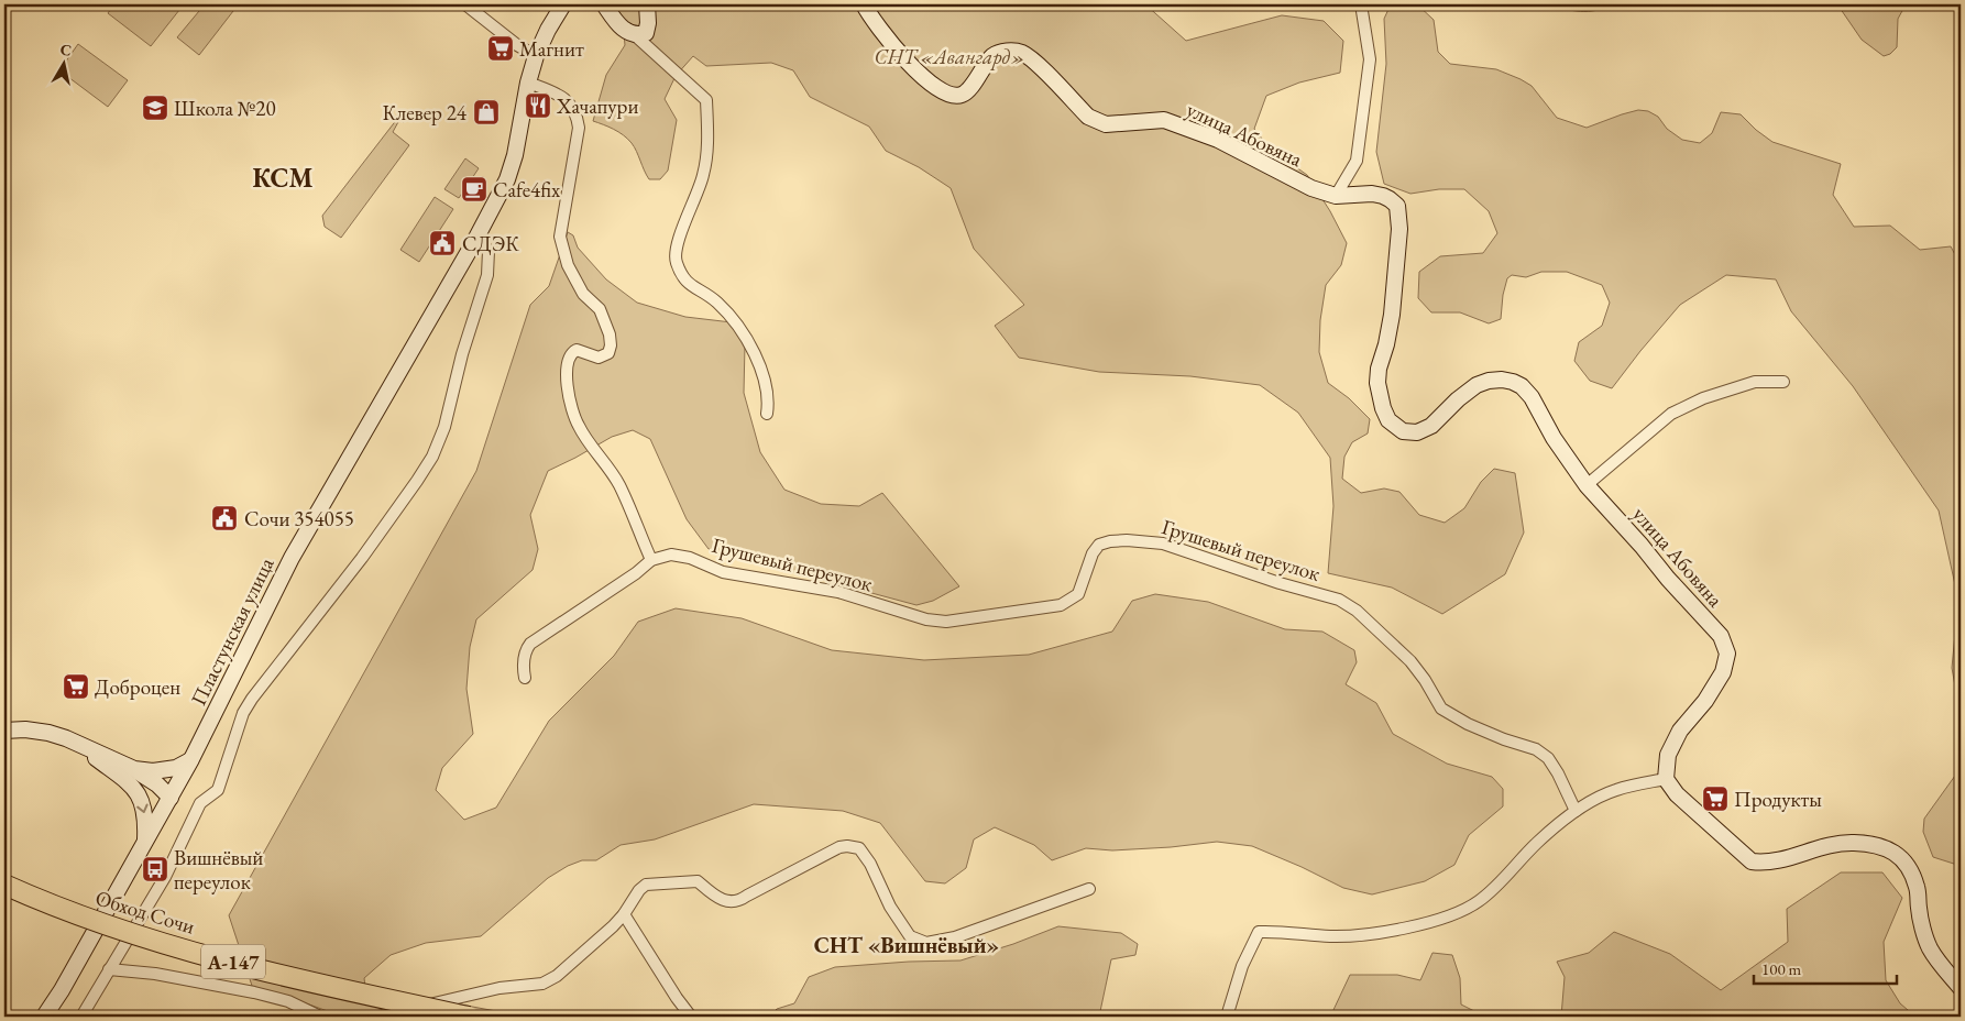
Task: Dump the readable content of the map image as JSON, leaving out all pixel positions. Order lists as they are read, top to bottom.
{
  "streets": {
    "highway": ["Обход Сочи", "А-147"],
    "street": ["улица Абовяна", "Грушевый переулок", "Пластунская улица"]
  },
  "districts": ["КСМ", "СНТ «Вишнёвый»"],
  "parks": ["СНТ «Авангард»"],
  "places": {
    "supermarket": ["Магнит", "Доброцен", "Продукты"],
    "restaurant": ["Хачапури"],
    "school or university": ["Школа №20"],
    "shop": ["Клевер 24"],
    "cafe": ["Cafe4fix"],
    "public building": ["СДЭК", "Сочи 354055"],
    "bus stop": ["Вишнёвый переулок"]
  },
  "scale_bar": "100 m",
  "north": "top"
}
